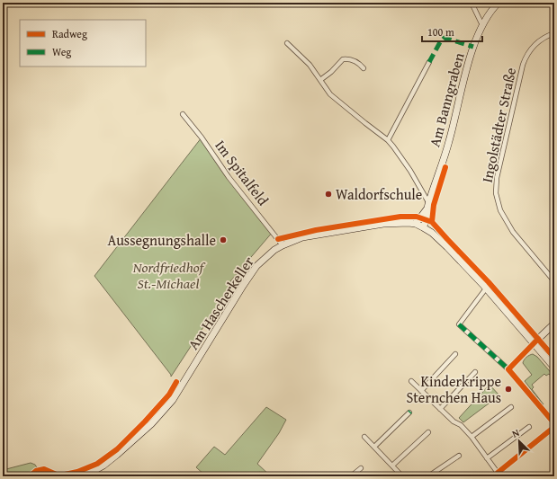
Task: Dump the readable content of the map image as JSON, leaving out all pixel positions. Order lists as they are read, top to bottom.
{
  "streets": {
    "main road": ["Am Banngraben", "Am Hascherkeller"],
    "street": ["Ingolstädter Straße", "Im Spitalfeld"]
  },
  "crossings": [
    ["Am Banngraben", "Am Hascherkeller"],
    ["Im Spitalfeld", "Am Hascherkeller"]
  ],
  "parks": ["Nordfriedhof St.-Michael"],
  "places": ["Waldorfschule", "Aussegnungshalle", "Kinderkrippe Sternchen Haus"],
  "legend": ["Radweg", "Weg"],
  "scale_bar": "100 m",
  "north": "top left"
}
